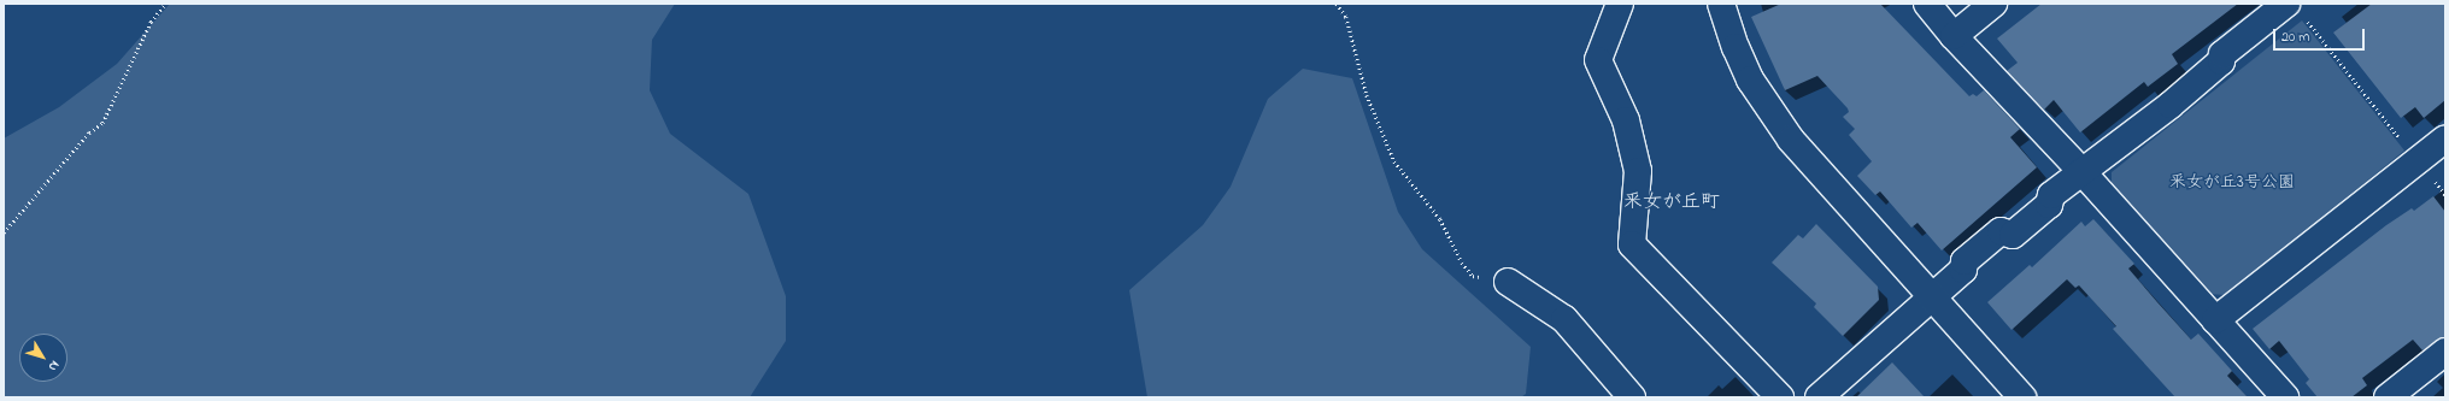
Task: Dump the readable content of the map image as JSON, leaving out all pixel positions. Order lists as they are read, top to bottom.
{
  "districts": ["釆女が丘町"],
  "parks": ["釆女が丘3号公園"],
  "scale_bar": "20 m",
  "north": "bottom right"
}
